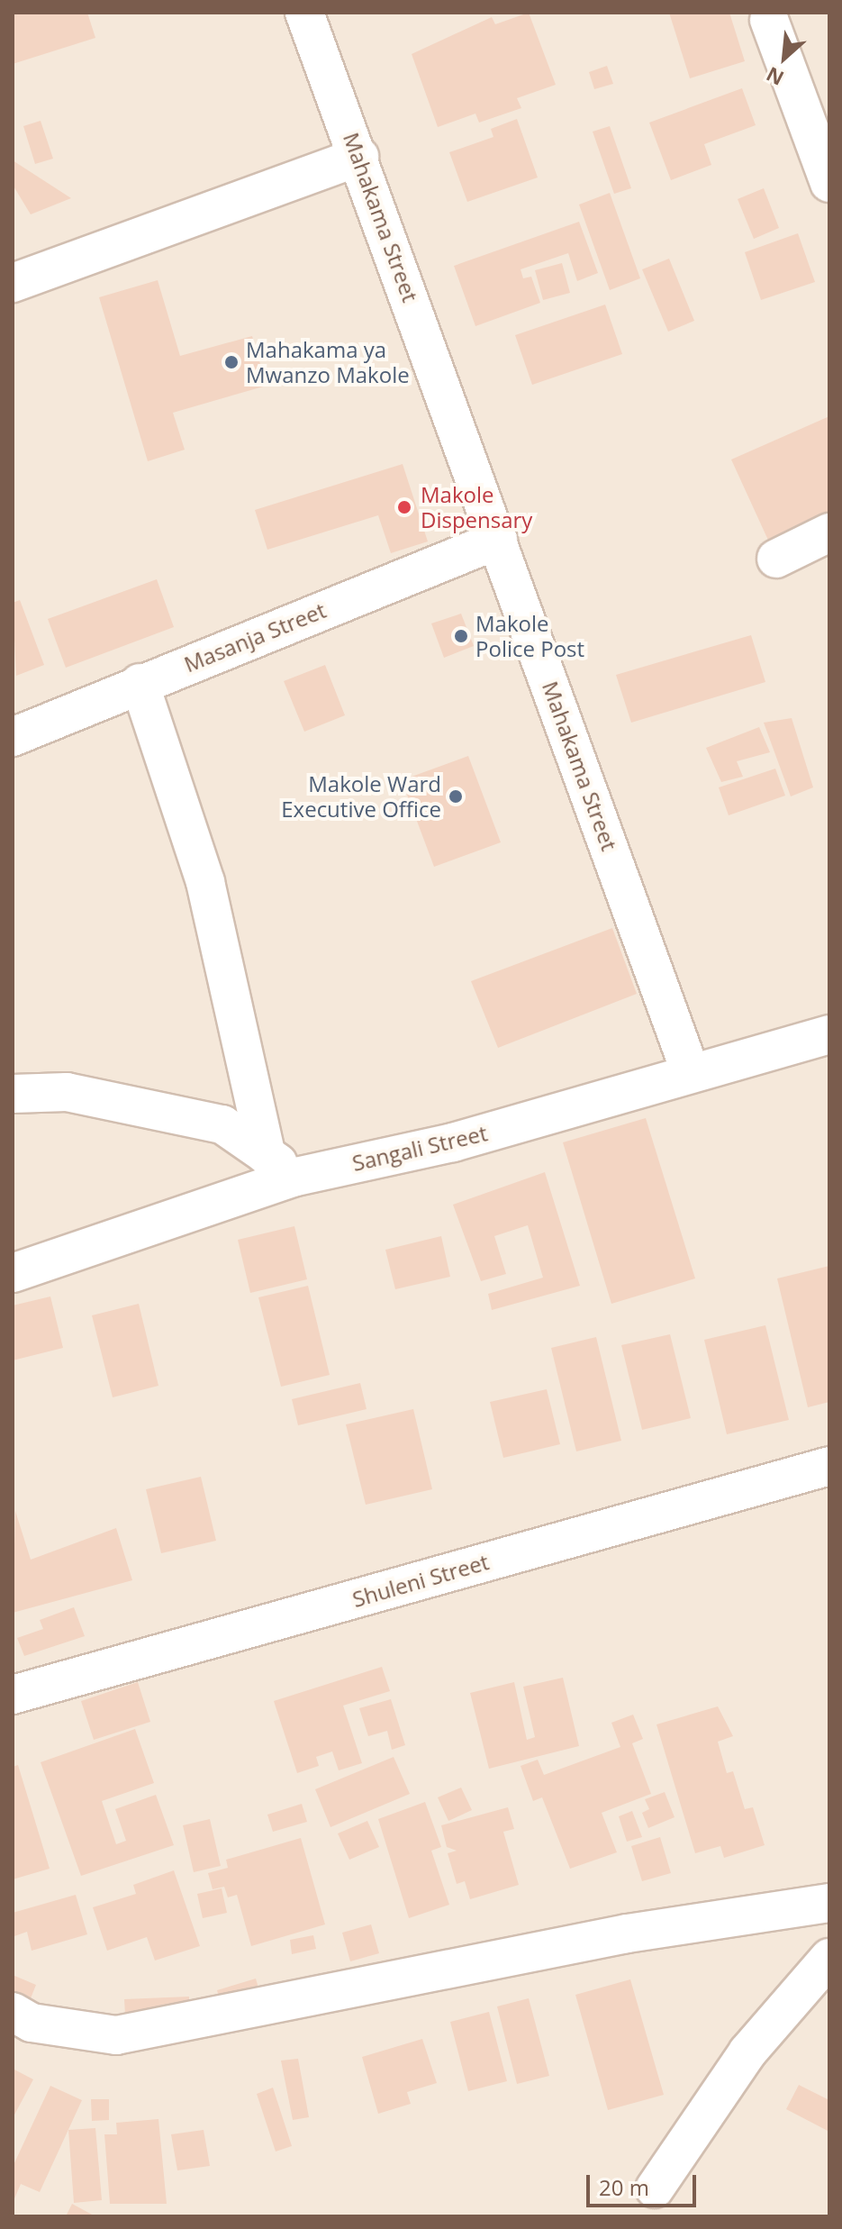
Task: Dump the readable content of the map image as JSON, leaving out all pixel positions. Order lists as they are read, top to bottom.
{
  "streets": {
    "street": [
      "Mahakama Street",
      "Masanja Street",
      "Sangali Street",
      "Shuleni Street"
    ]
  },
  "crossings": [
    ["Mahakama Street", "Masanja Street"],
    ["Mahakama Street", "Sangali Street"]
  ],
  "places": [
    "Mahakama ya Mwanzo Makole",
    "Makole Dispensary",
    "Makole Police Post",
    "Makole Ward Executive Office"
  ],
  "scale_bar": "20 m",
  "north": "bottom left"
}
